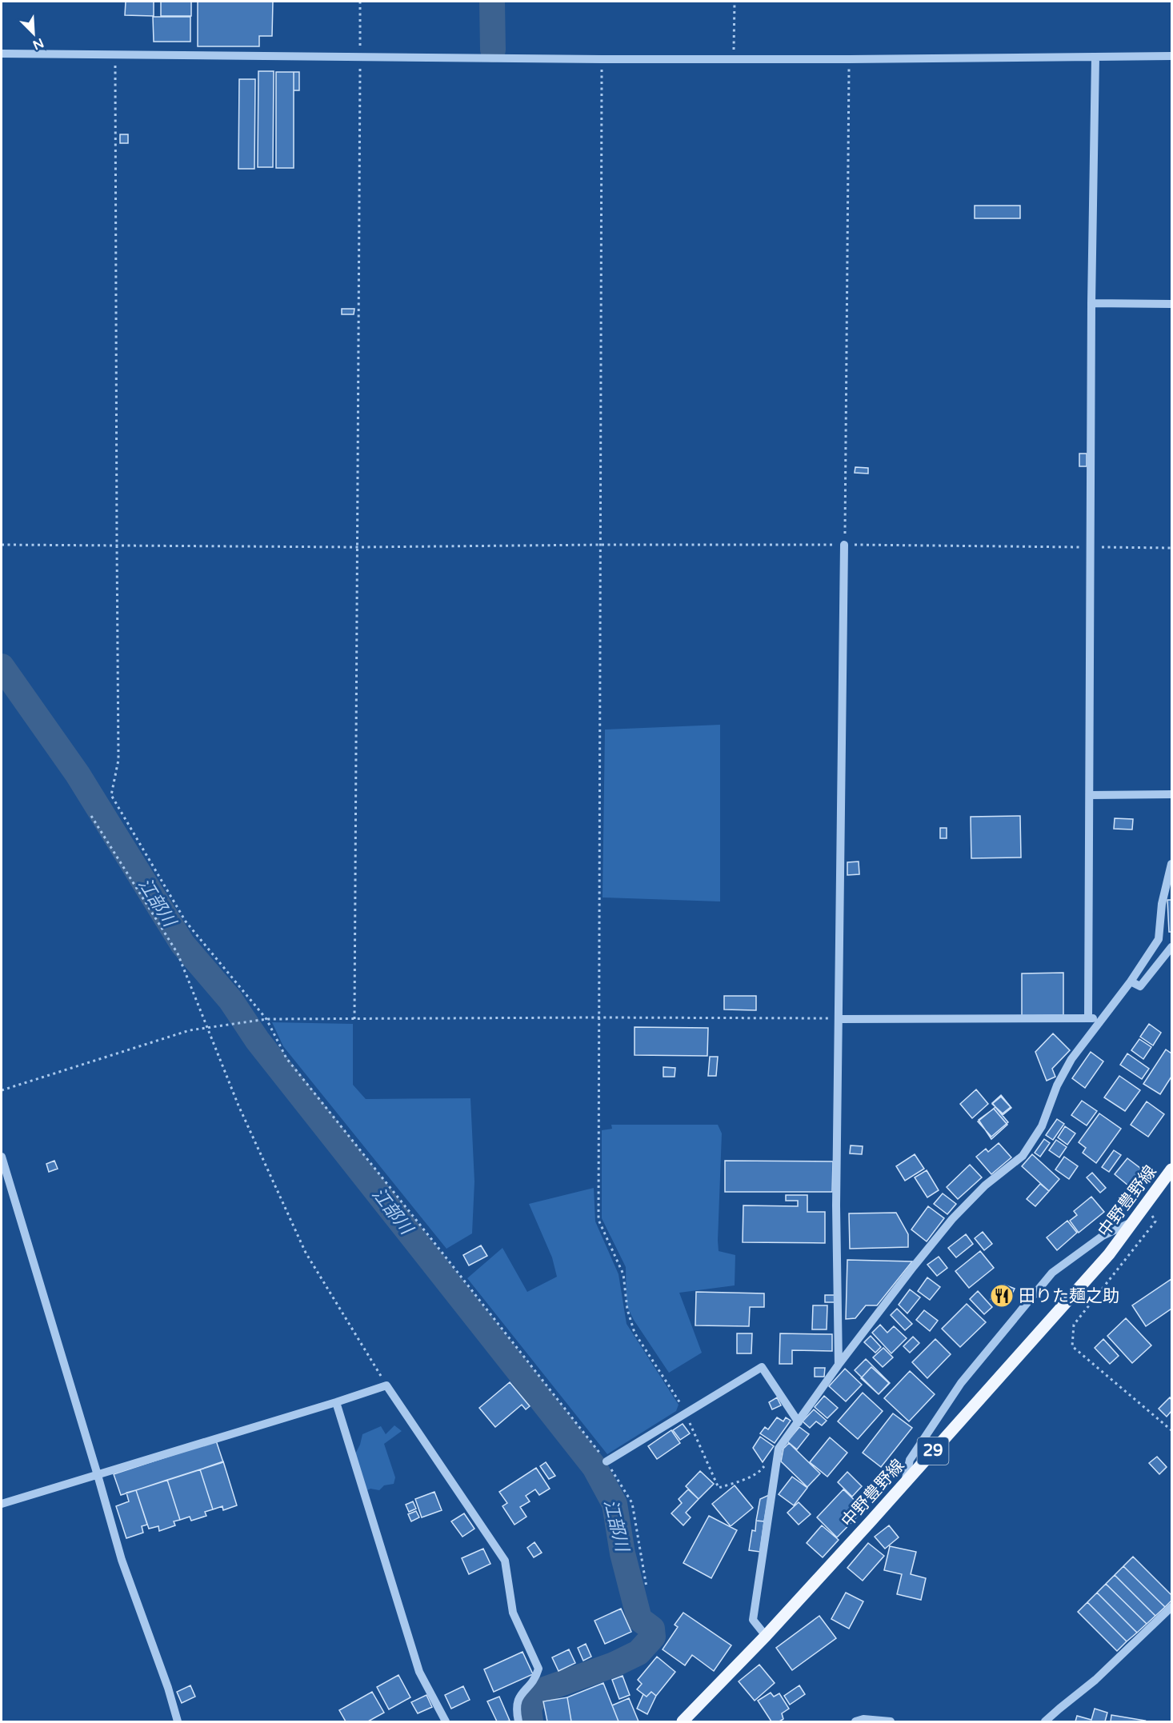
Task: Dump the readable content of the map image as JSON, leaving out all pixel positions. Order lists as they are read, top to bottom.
{
  "streets": {
    "main road": ["中野豊野線", "29"]
  },
  "water": ["江部川"],
  "places": {
    "restaurant": ["田りた麺之助"]
  },
  "north": "bottom right"
}
